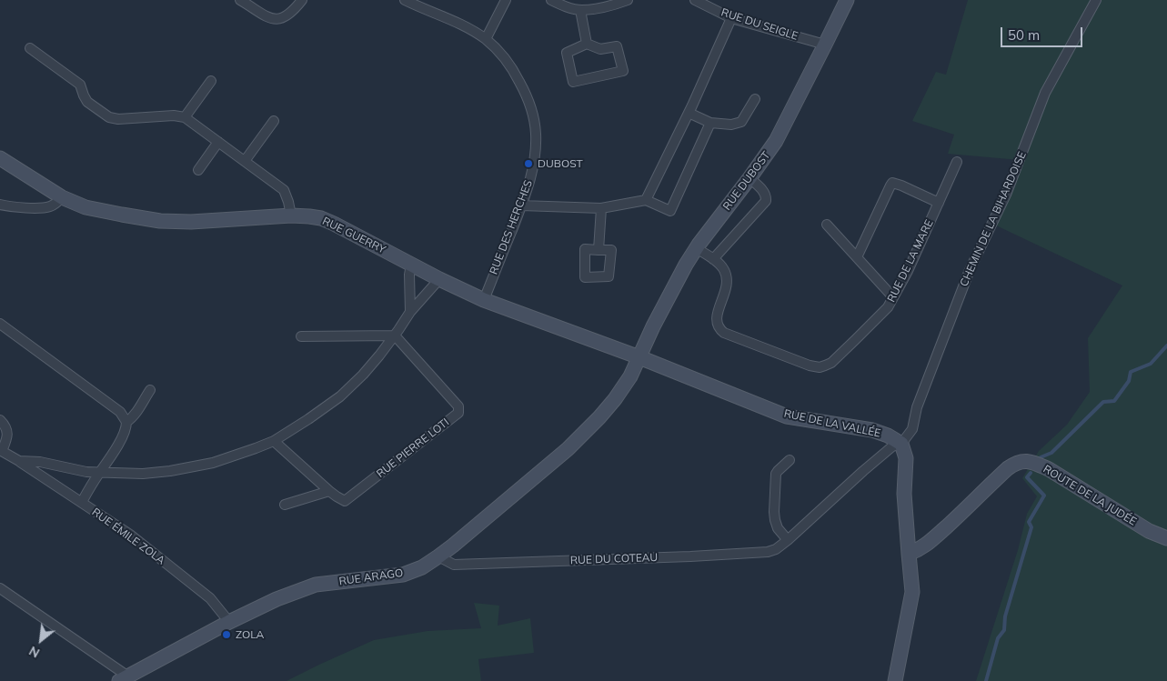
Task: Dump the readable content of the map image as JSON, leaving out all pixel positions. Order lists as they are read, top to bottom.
{
  "streets": {
    "street": [
      "RUE DU SEIGLE",
      "RUE DUBOST",
      "CHEMIN DE LA BIHARDOISE",
      "RUE DES HERCHES",
      "RUE GUERRY",
      "RUE DE LA MARE",
      "RUE DE LA VALLÉE",
      "RUE PIERRE LOTI",
      "ROUTE DE LA JUDÉE",
      "RUE ÉMILE ZOLA",
      "RUE DU COTEAU",
      "RUE ARAGO"
    ]
  },
  "crossings": [
    ["RUE DU SEIGLE", "RUE DUBOST"],
    ["RUE DUBOST", "RUE GUERRY"],
    ["RUE DUBOST", "RUE DE LA MARE"],
    ["RUE DUBOST", "RUE DE LA VALLÉE"],
    ["RUE DUBOST", "RUE ARAGO"],
    ["CHEMIN DE LA BIHARDOISE", "RUE DE LA VALLÉE"],
    ["CHEMIN DE LA BIHARDOISE", "RUE DU COTEAU"],
    ["RUE DES HERCHES", "RUE GUERRY"],
    ["RUE GUERRY", "RUE DE LA VALLÉE"],
    ["RUE GUERRY", "RUE ARAGO"],
    ["RUE DE LA VALLÉE", "RUE DU COTEAU"],
    ["RUE DE LA VALLÉE", "RUE ARAGO"],
    ["RUE ÉMILE ZOLA", "RUE ARAGO"],
    ["RUE DU COTEAU", "RUE ARAGO"]
  ],
  "places": ["DUBOST", "ZOLA"],
  "scale_bar": "50 m",
  "north": "bottom left"
}
